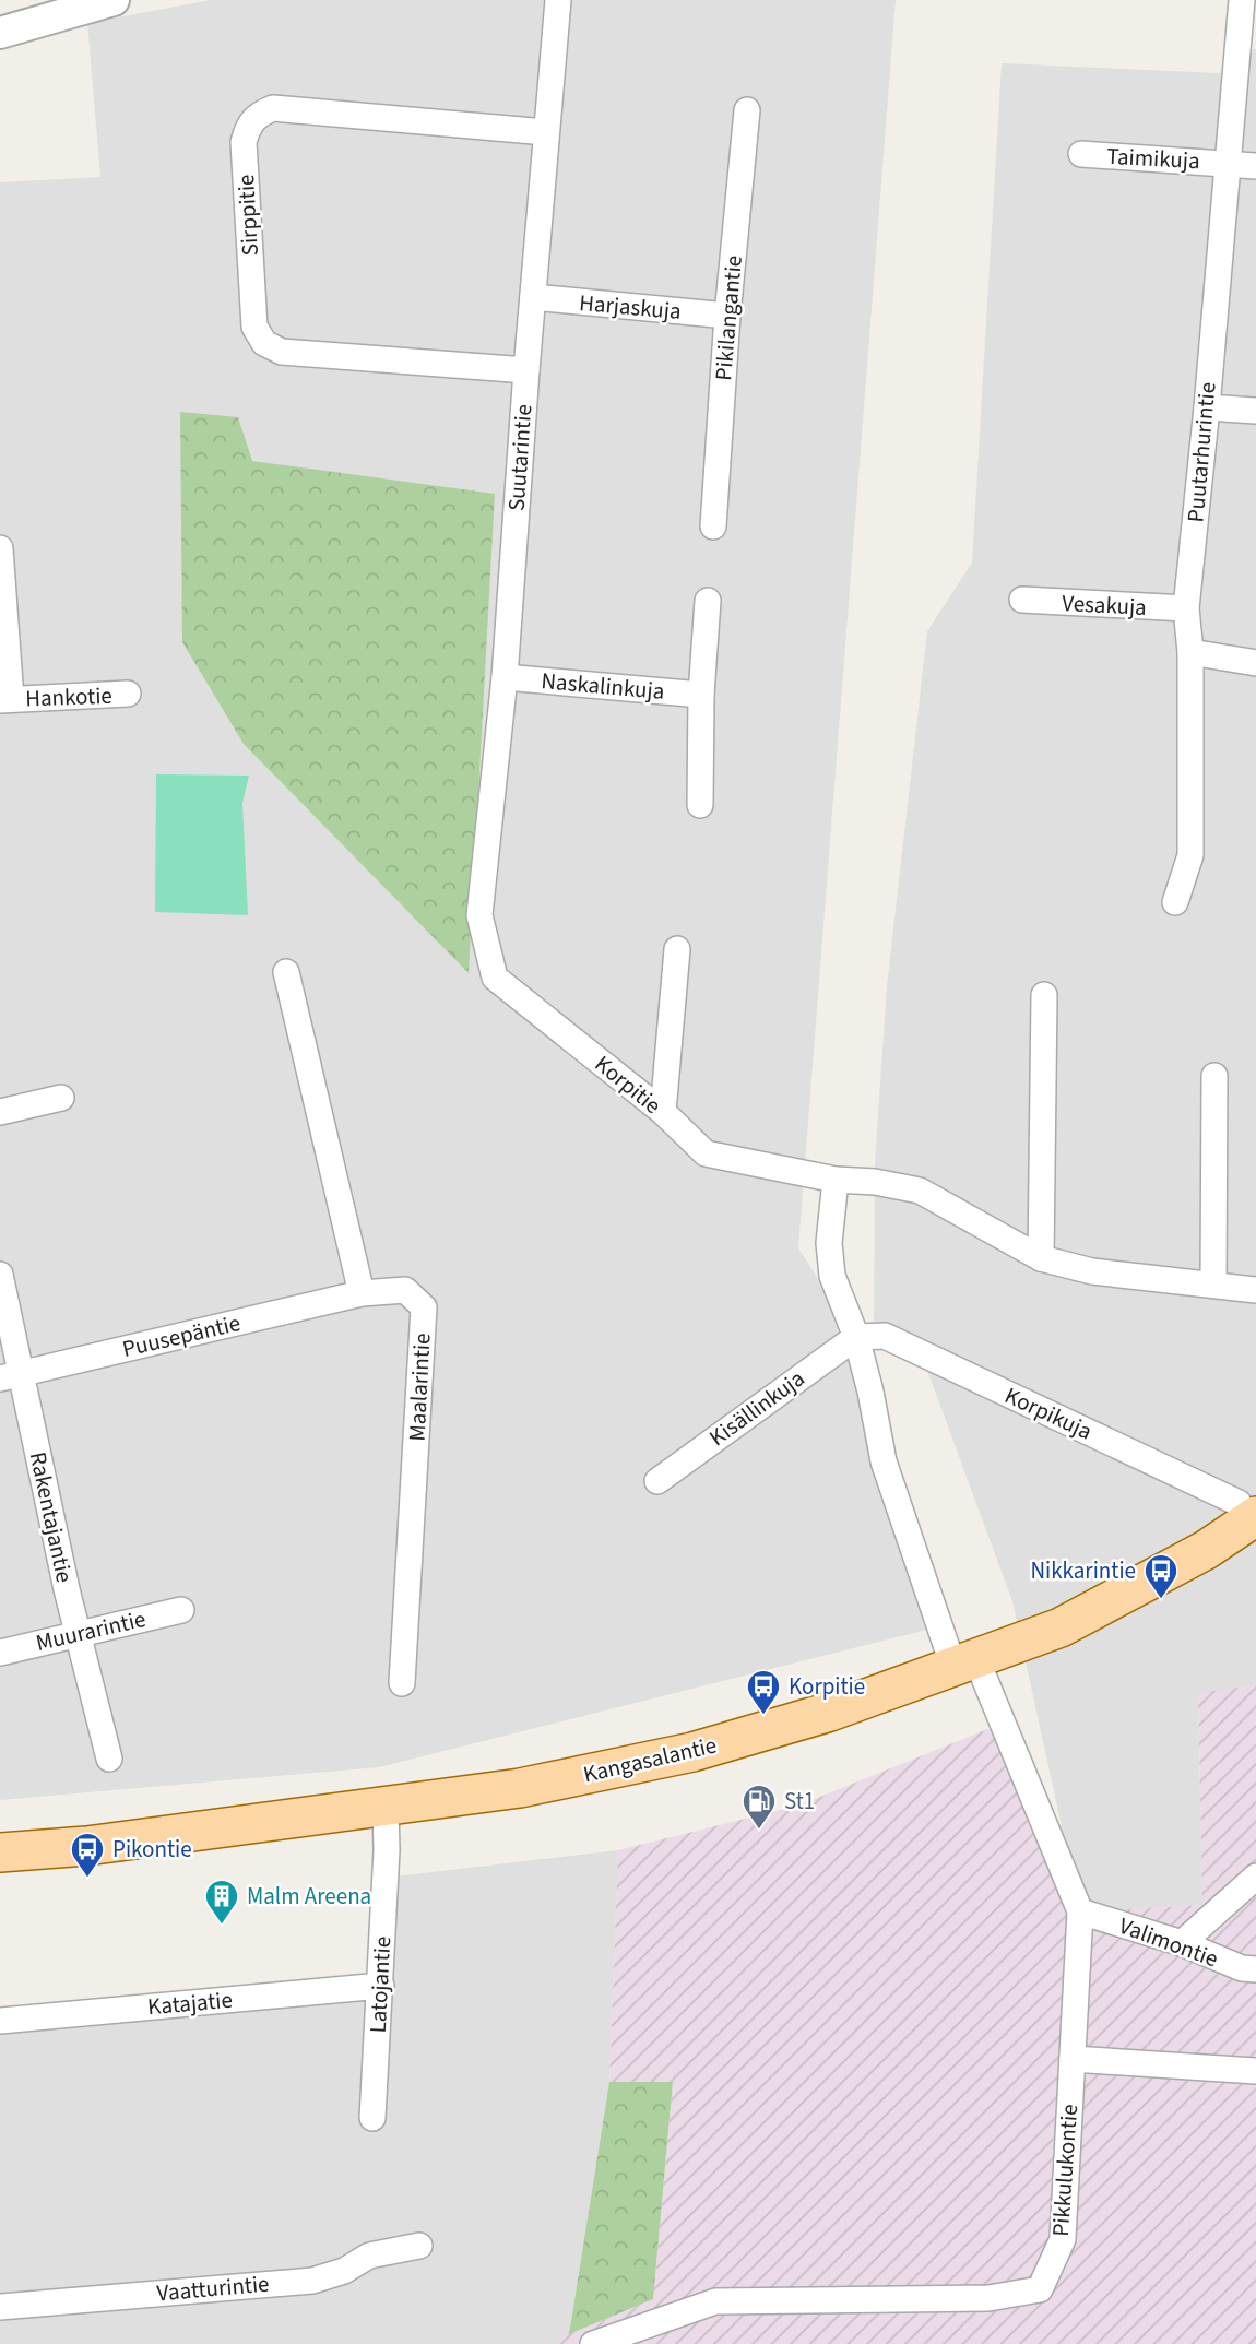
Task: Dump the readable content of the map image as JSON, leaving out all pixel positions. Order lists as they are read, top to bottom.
{
  "streets": {
    "main road": ["Kangasalantie"],
    "street": [
      "Taimikuja",
      "Sirppitie",
      "Harjaskuja",
      "Pikilangantie",
      "Puutarhurintie",
      "Suutarintie",
      "Vesakuja",
      "Naskalinkuja",
      "Hankotie",
      "Korpitie",
      "Puusepäntie",
      "Maalarintie",
      "Kisällinkuja",
      "Korpikuja",
      "Rakentajantie",
      "Muurarintie",
      "Valimontie",
      "Latojantie",
      "Katajatie",
      "Pikkulukontie",
      "Vaatturintie"
    ]
  },
  "crossings": [
    ["Taimikuja", "Puutarhurintie"],
    ["Sirppitie", "Suutarintie"],
    ["Harjaskuja", "Pikilangantie"],
    ["Harjaskuja", "Suutarintie"],
    ["Puutarhurintie", "Vesakuja"],
    ["Suutarintie", "Naskalinkuja"],
    ["Suutarintie", "Korpitie"],
    ["Puusepäntie", "Maalarintie"],
    ["Puusepäntie", "Rakentajantie"],
    ["Kisällinkuja", "Korpikuja"],
    ["Korpikuja", "Kangasalantie"],
    ["Rakentajantie", "Muurarintie"],
    ["Kangasalantie", "Latojantie"],
    ["Kangasalantie", "Pikkulukontie"],
    ["Valimontie", "Pikkulukontie"],
    ["Latojantie", "Katajatie"]
  ],
  "places": {
    "bus stop": ["Nikkarintie", "Korpitie", "Pikontie"],
    "fuel station": ["St1"],
    "building": ["Malm Areena"]
  }
}
